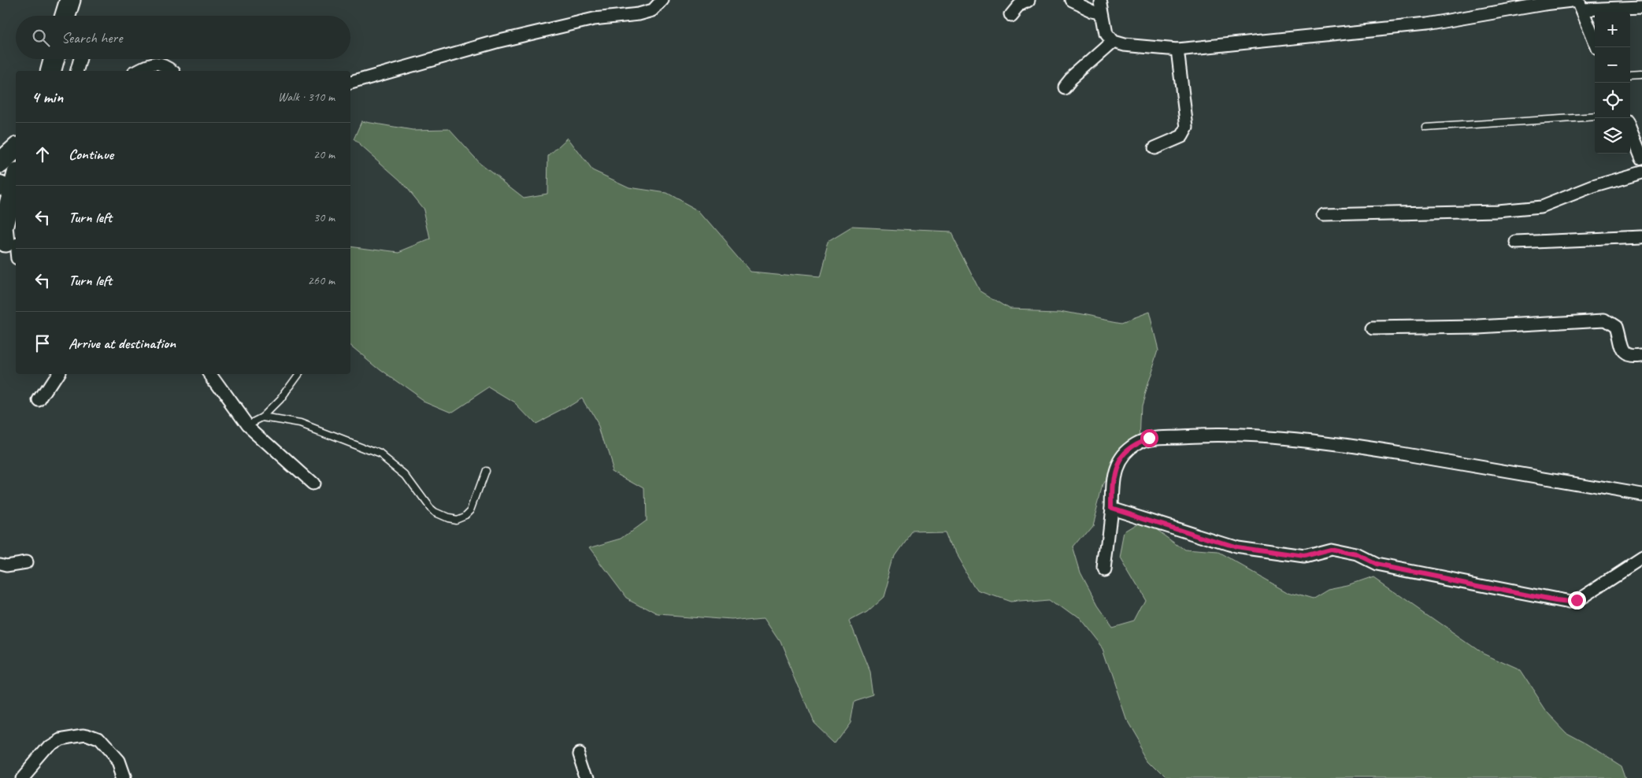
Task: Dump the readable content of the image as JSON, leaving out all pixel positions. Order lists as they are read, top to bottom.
{
  "page": {
    "map_buttons": ["+", "−"],
    "search": "Search here",
    "heading": ["4 min", "Walk · 310 m"],
    "list": [
      ["Continue", "20 m"],
      ["Turn left", "30 m"],
      ["Turn left", "260 m"],
      "Arrive at destination"
    ]
  }
}
